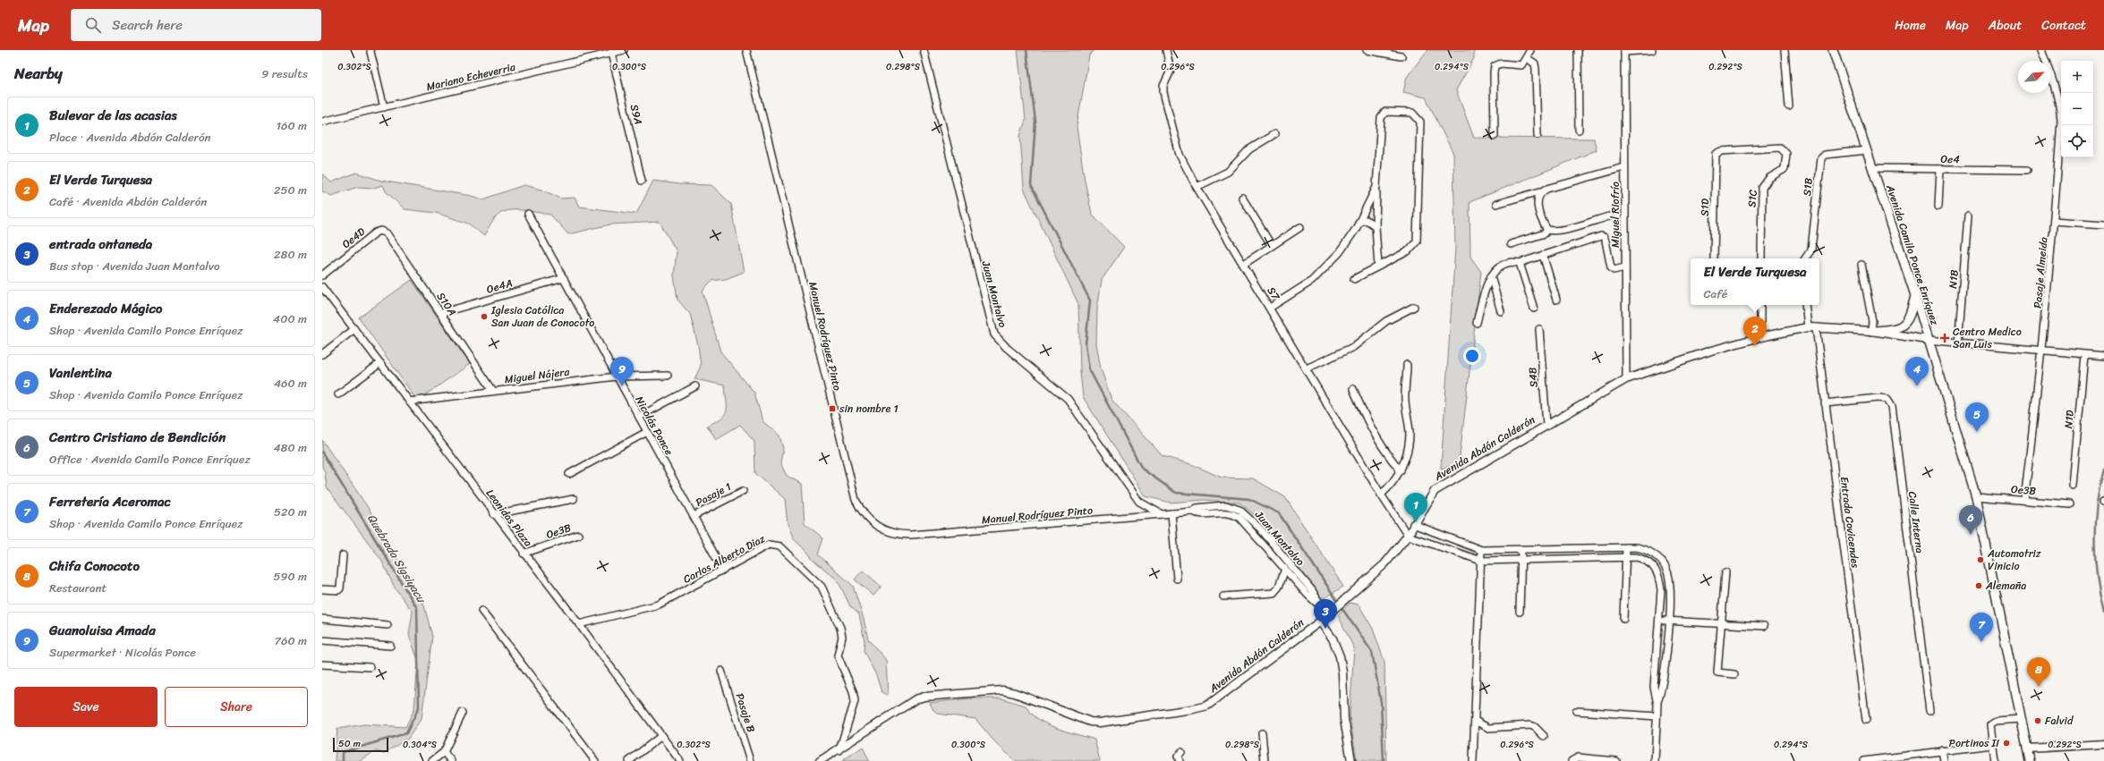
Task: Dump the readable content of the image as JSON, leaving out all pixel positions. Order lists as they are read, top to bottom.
{
  "streets": {
    "main road": ["Avenida Camilo Ponce Enríquez"],
    "street": [
      "Mariano Echeverria",
      "S9A",
      "Oe4",
      "S1B",
      "S1C",
      "S1D",
      "Miguel Riofrío",
      "Oe4D",
      "Pasaje Almeida",
      "N1B",
      "Oe4A",
      "S7",
      "Juan Montalvo",
      "S10A",
      "Manuel Rodríguez Pinto",
      "Miguel Nájera",
      "S4B",
      "N1D",
      "Nicolás Ponce",
      "Avenida Abdón Calderón",
      "Oe3B",
      "Pasaje 1",
      "Leonidas Plaza",
      "Entrada Covicendes",
      "Calle Interna",
      "Carlos Alberto Diaz",
      "Pasaje B"
    ]
  },
  "crossings": [
    ["Mariano Echeverria", "S9A"],
    ["Oe4", "Avenida Camilo Ponce Enríquez"],
    ["S1B", "Avenida Camilo Ponce Enríquez"],
    ["S1C", "S1D"],
    ["Miguel Riofrío", "Avenida Abdón Calderón"],
    ["Oe4D", "S10A"],
    ["Avenida Camilo Ponce Enríquez", "Avenida Abdón Calderón"],
    ["Avenida Camilo Ponce Enríquez", "Oe3B"],
    ["Pasaje Almeida", "Avenida Abdón Calderón"],
    ["Pasaje Almeida", "Oe3B"],
    ["N1B", "Avenida Abdón Calderón"],
    ["Oe4A", "S10A"],
    ["Oe4A", "Nicolás Ponce"],
    ["S7", "Avenida Abdón Calderón"],
    ["Juan Montalvo", "Manuel Rodríguez Pinto"],
    ["Juan Montalvo", "Avenida Abdón Calderón"],
    ["S10A", "Miguel Nájera"],
    ["Miguel Nájera", "Nicolás Ponce"],
    ["Miguel Nájera", "Leonidas Plaza"],
    ["S4B", "Avenida Abdón Calderón"],
    ["N1D", "Avenida Abdón Calderón"],
    ["Nicolás Ponce", "Pasaje 1"],
    ["Nicolás Ponce", "Carlos Alberto Diaz"],
    ["Avenida Abdón Calderón", "Entrada Covicendes"],
    ["Avenida Abdón Calderón", "Carlos Alberto Diaz"],
    ["Oe3B", "Leonidas Plaza"],
    ["Leonidas Plaza", "Carlos Alberto Diaz"],
    ["Entrada Covicendes", "Calle Interna"]
  ],
  "water": ["Quebrada Sigsiyacu"],
  "places": {
    "other": [
      "Iglesia Católica San Juan de Conocoto",
      "Automotriz Vinicio",
      "Alemaña",
      "Falvid",
      "Portinos II"
    ],
    "health": ["Centro Medico San Luis"],
    "transit": ["sin nombre 1"]
  },
  "scale_bar": "50 m",
  "north": "top right",
  "page": {
    "header": "Map",
    "search": "Search here",
    "nav": [
      "Home",
      "Map",
      "About",
      "Contact"
    ],
    "heading": ["Nearby", "9 results"],
    "map_buttons": ["+", "−"],
    "list": [
      {
        "mark": "1",
        "name": "Bulevar de las acasias",
        "note": "Place · Avenida Abdón Calderón",
        "value": "160 m"
      },
      {
        "mark": "2",
        "name": "El Verde Turquesa",
        "note": "Café · Avenida Abdón Calderón",
        "value": "250 m"
      },
      {
        "mark": "3",
        "name": "entrada ontaneda",
        "note": "Bus stop · Avenida Juan Montalvo",
        "value": "280 m"
      },
      {
        "mark": "4",
        "name": "Enderezado Mágico",
        "note": "Shop · Avenida Camilo Ponce Enríquez",
        "value": "400 m"
      },
      {
        "mark": "5",
        "name": "Vanlentina",
        "note": "Shop · Avenida Camilo Ponce Enríquez",
        "value": "460 m"
      },
      {
        "mark": "6",
        "name": "Centro Cristiano de Bendición",
        "note": "Office · Avenida Camilo Ponce Enríquez",
        "value": "480 m"
      },
      {
        "mark": "7",
        "name": "Ferretería Aceromac",
        "note": "Shop · Avenida Camilo Ponce Enríquez",
        "value": "520 m"
      },
      {
        "mark": "8",
        "name": "Chifa Conocoto",
        "note": "Restaurant",
        "value": "590 m"
      },
      {
        "mark": "9",
        "name": "Guanoluisa Amada",
        "note": "Supermarket · Nicolás Ponce",
        "value": "760 m"
      }
    ],
    "popup": ["El Verde Turquesa", "Café"],
    "pins": [
      "2",
      "4",
      "9",
      "5",
      "1",
      "6",
      "3",
      "7",
      "8"
    ],
    "buttons": ["Save", "Share"],
    "scale": "50 m"
  },
  "coordinates": [
    "0.302°S",
    "0.300°S",
    "0.298°S",
    "0.296°S",
    "0.294°S",
    "0.292°S",
    "0.304°S"
  ]
}
